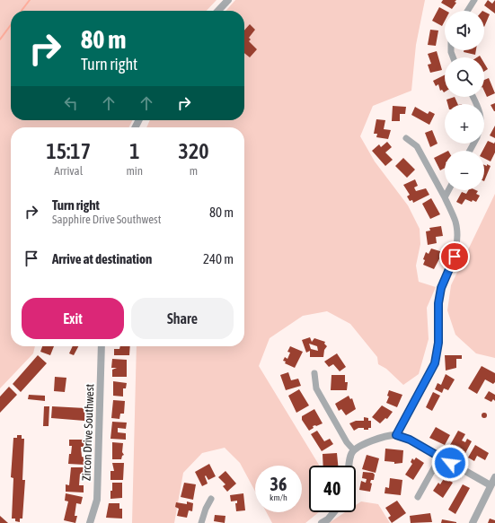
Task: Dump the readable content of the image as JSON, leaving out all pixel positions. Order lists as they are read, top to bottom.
{
  "streets": {
    "street": ["Zircon Drive Southwest"]
  },
  "page": {
    "map_buttons": ["+", "−"],
    "turn": ["80 m", "Turn right"],
    "eta": [
      "15:17",
      "Arrival",
      "1",
      "min",
      "320",
      "m"
    ],
    "list": [
      {
        "name": "Turn right",
        "note": "Sapphire Drive Southwest",
        "value": "80 m"
      },
      {
        "name": "Arrive at destination",
        "value": "240 m"
      }
    ],
    "buttons": ["Exit", "Share"],
    "speed": "36 km/h",
    "limit": "40"
  }
}
